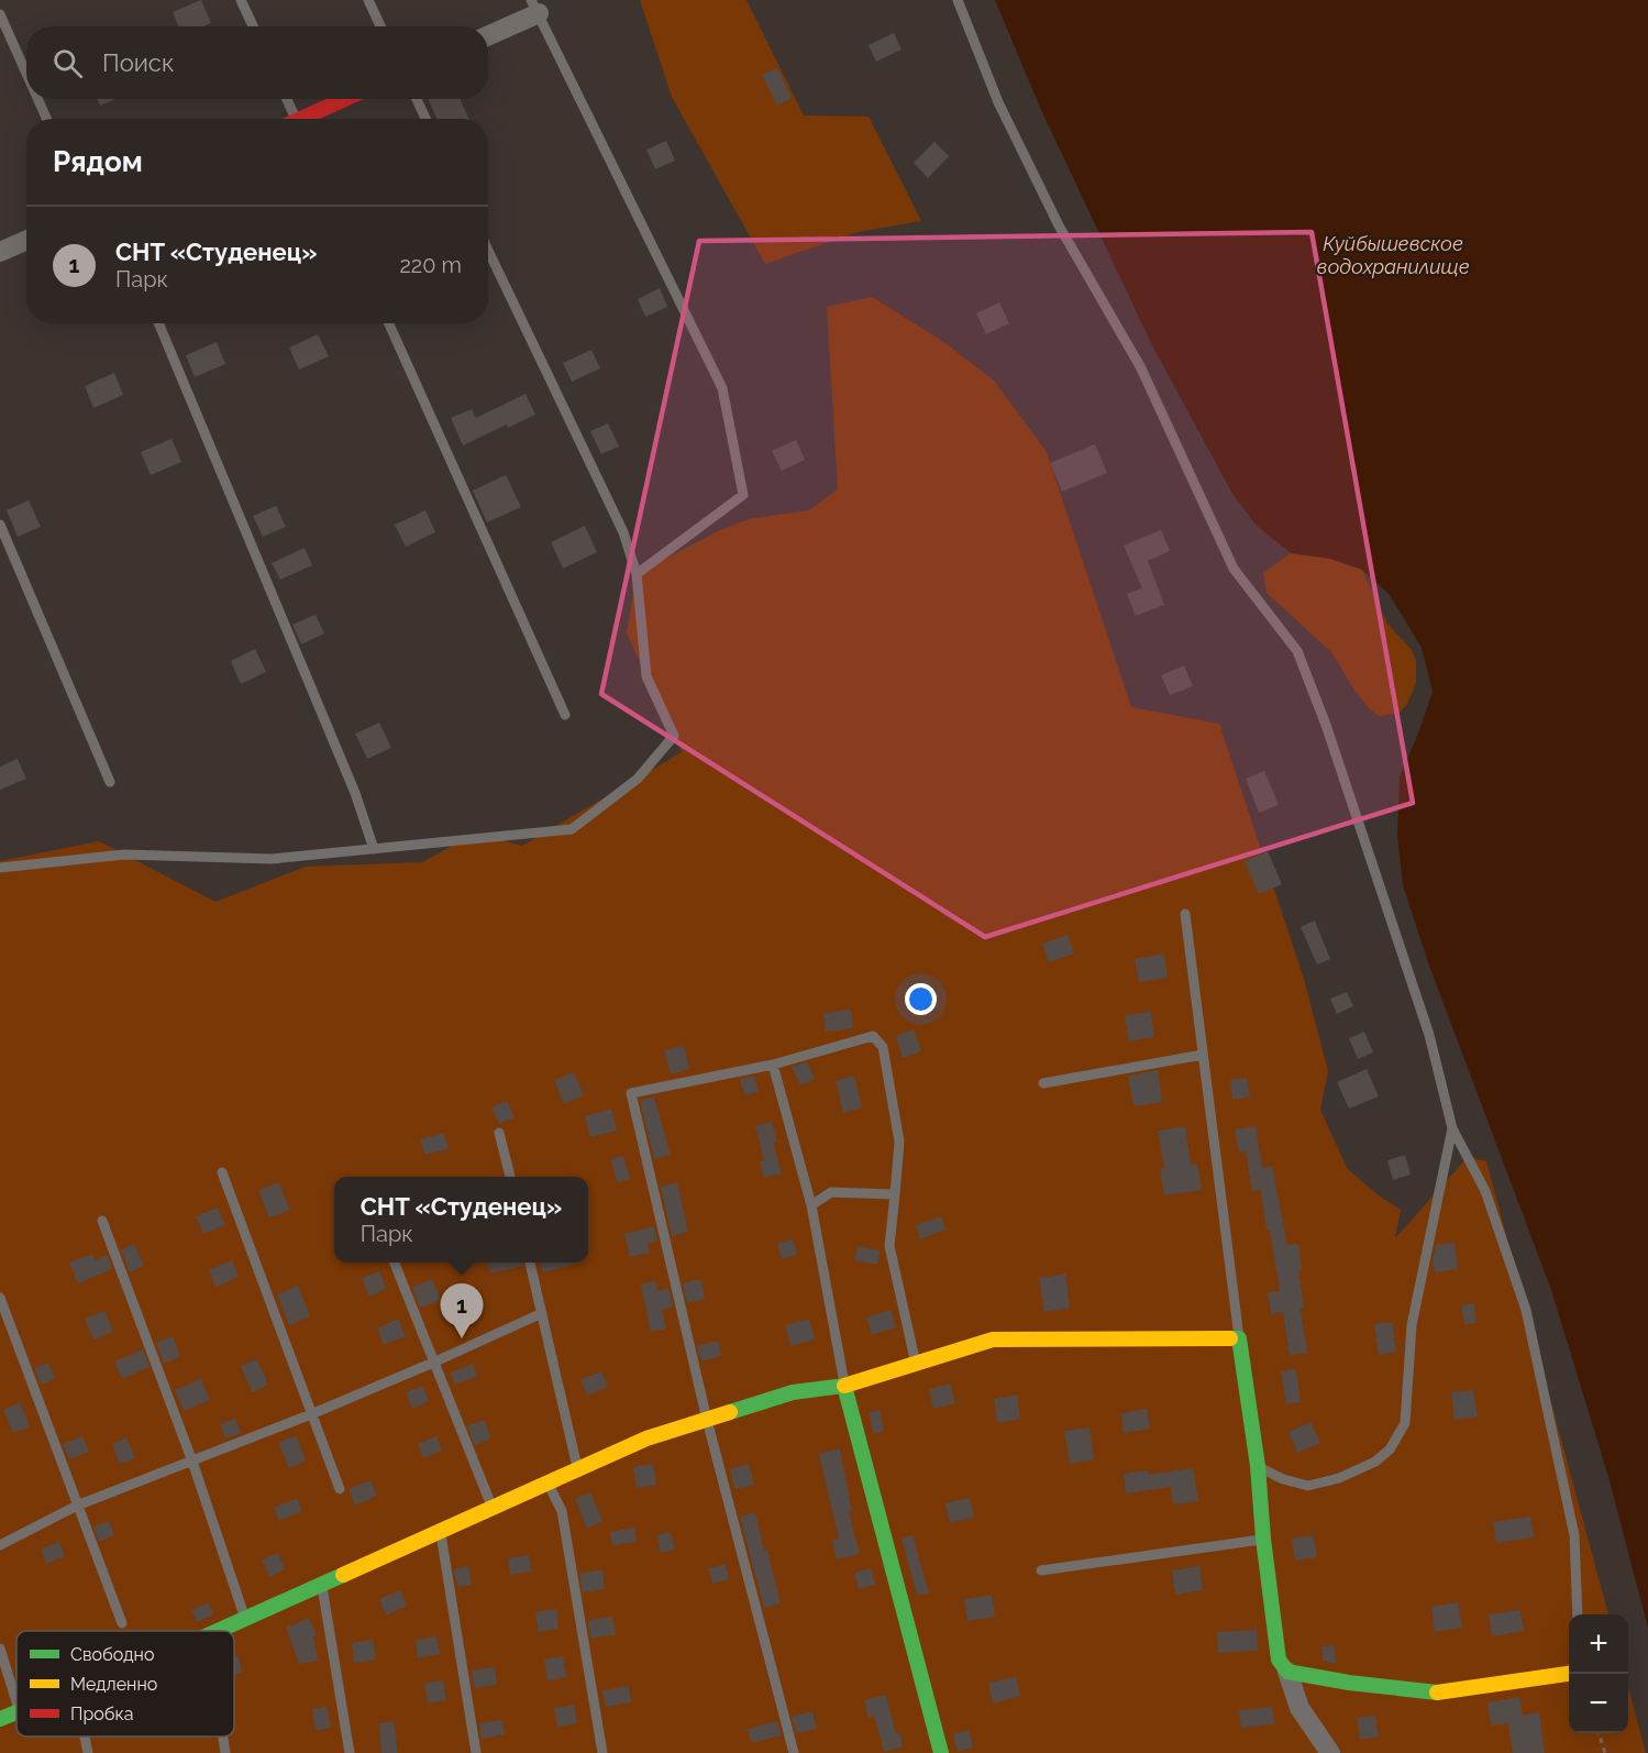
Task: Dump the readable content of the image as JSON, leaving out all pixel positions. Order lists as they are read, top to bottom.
{
  "water": ["Куйбышевское водохранилище"],
  "legend": ["Свободно", "Медленно", "Пробка"],
  "page": {
    "search": "Поиск",
    "heading": "Рядом",
    "list": [
      {
        "mark": "1",
        "name": "СНТ «Студенец»",
        "note": "Парк",
        "value": "220 m"
      }
    ],
    "popup": ["СНТ «Студенец»", "Парк"],
    "pins": "1",
    "map_buttons": ["+", "−"]
  }
}
